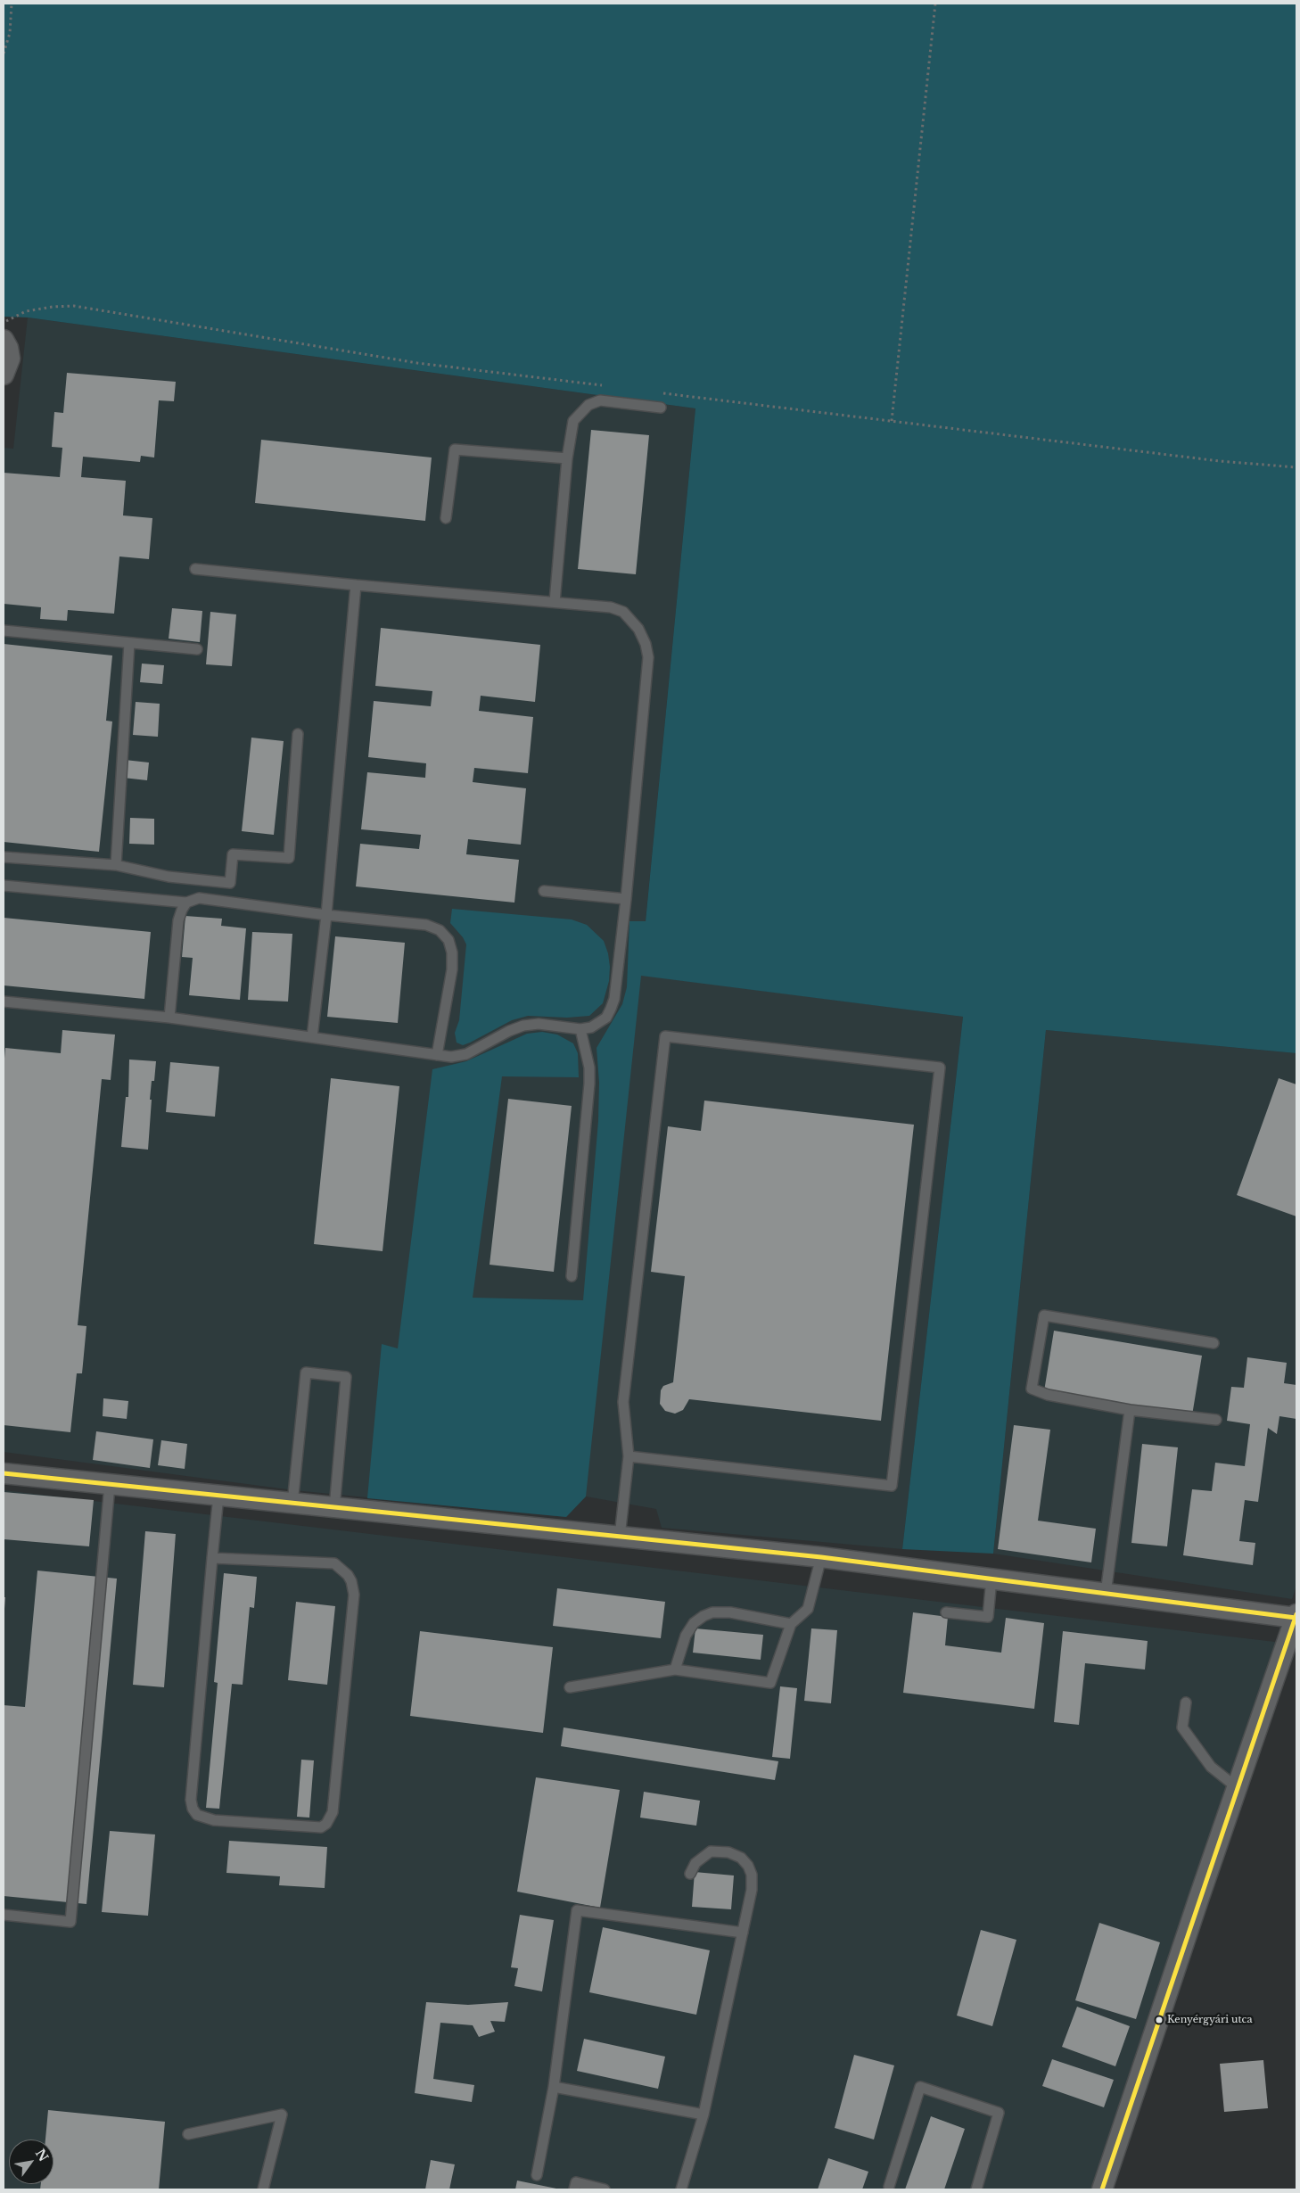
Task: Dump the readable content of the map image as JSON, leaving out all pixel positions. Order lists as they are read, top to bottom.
{
  "places": ["Kenyérgyári utca"],
  "north": "top right"
}
